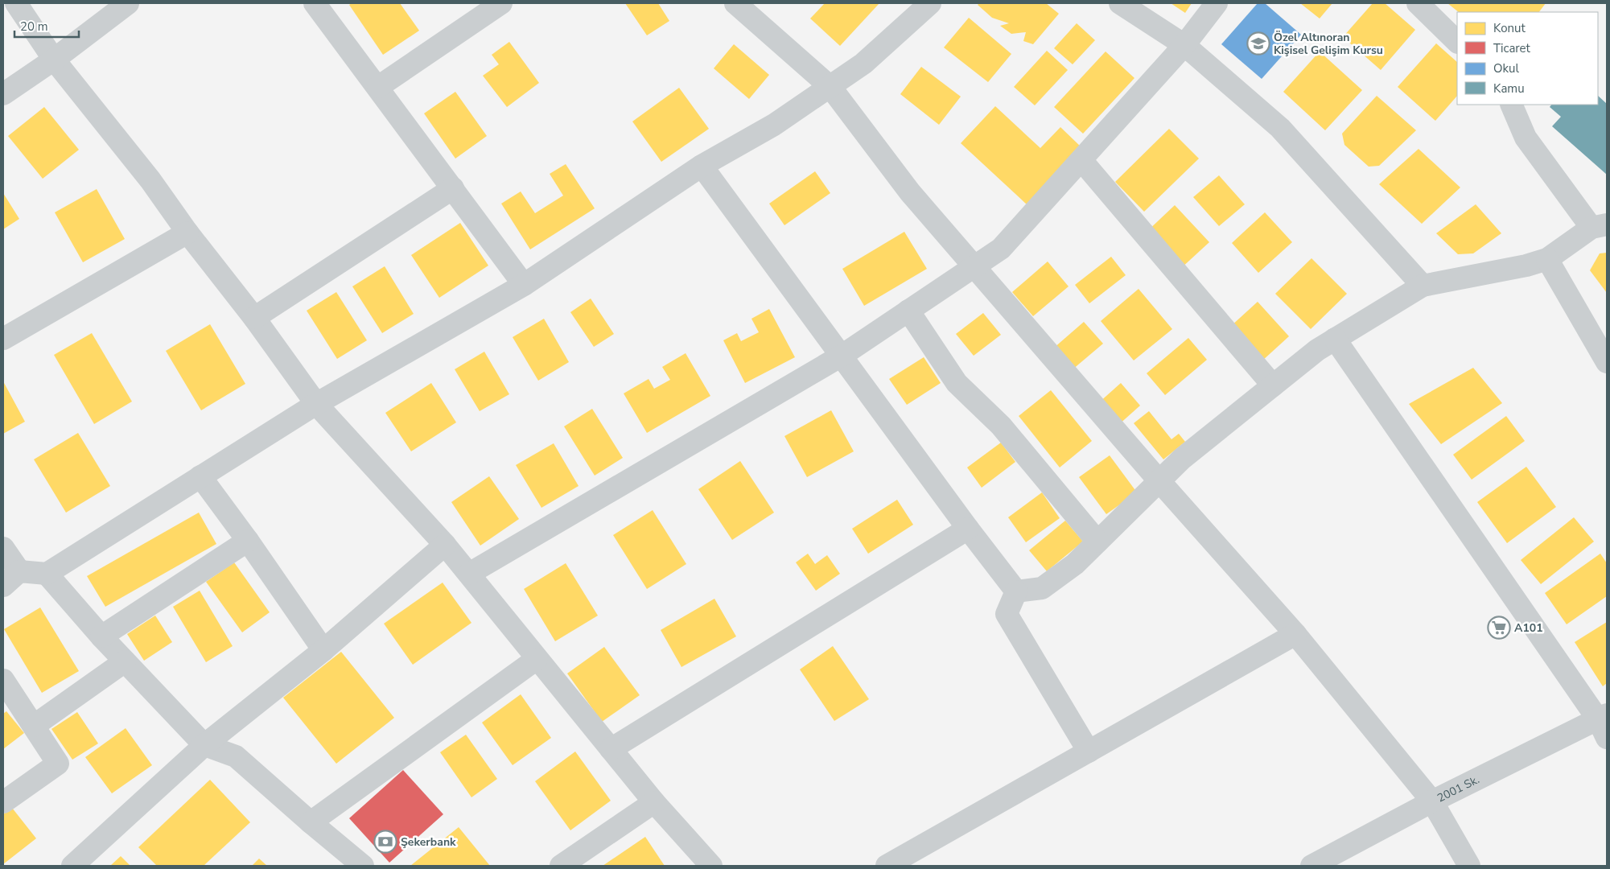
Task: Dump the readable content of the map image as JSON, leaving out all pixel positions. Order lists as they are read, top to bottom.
{
  "streets": {
    "street": ["2001 Sk."]
  },
  "places": {
    "school or university": ["Özel Altınoran Kişisel Gelişim Kursu"],
    "supermarket": ["A101"],
    "bank": ["Şekerbank"]
  },
  "legend": [
    "Konut",
    "Ticaret",
    "Okul",
    "Kamu"
  ],
  "scale_bar": "20 m"
}
